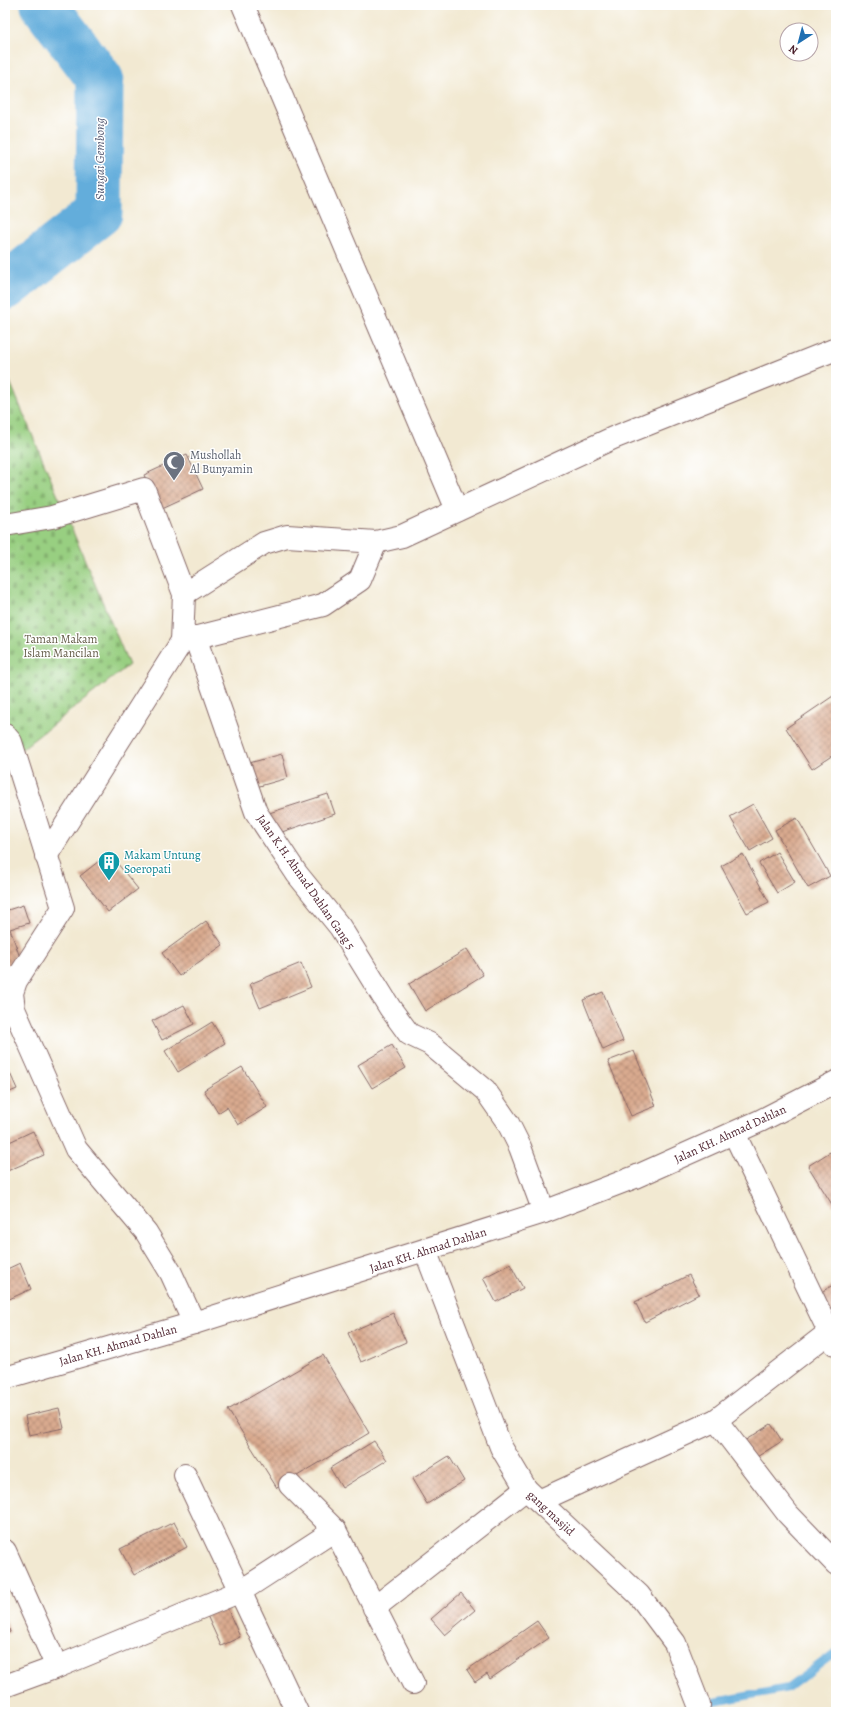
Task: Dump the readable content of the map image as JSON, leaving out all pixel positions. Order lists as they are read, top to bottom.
{
  "streets": {
    "street": ["Jalan K.H. Ahmad Dahlan Gang 5", "Jalan KH. Ahmad Dahlan", "gang masjid"]
  },
  "crossings": [
    ["Jalan K.H. Ahmad Dahlan Gang 5", "Jalan KH. Ahmad Dahlan"],
    ["Jalan KH. Ahmad Dahlan", "gang masjid"]
  ],
  "water": ["Sungai Gembong"],
  "parks": ["Taman Makam Islam Mancilan"],
  "places": {
    "mosque": ["Mushollah Al Bunyamin"],
    "building": ["Makam Untung Soeropati"]
  },
  "north": "bottom left"
}
